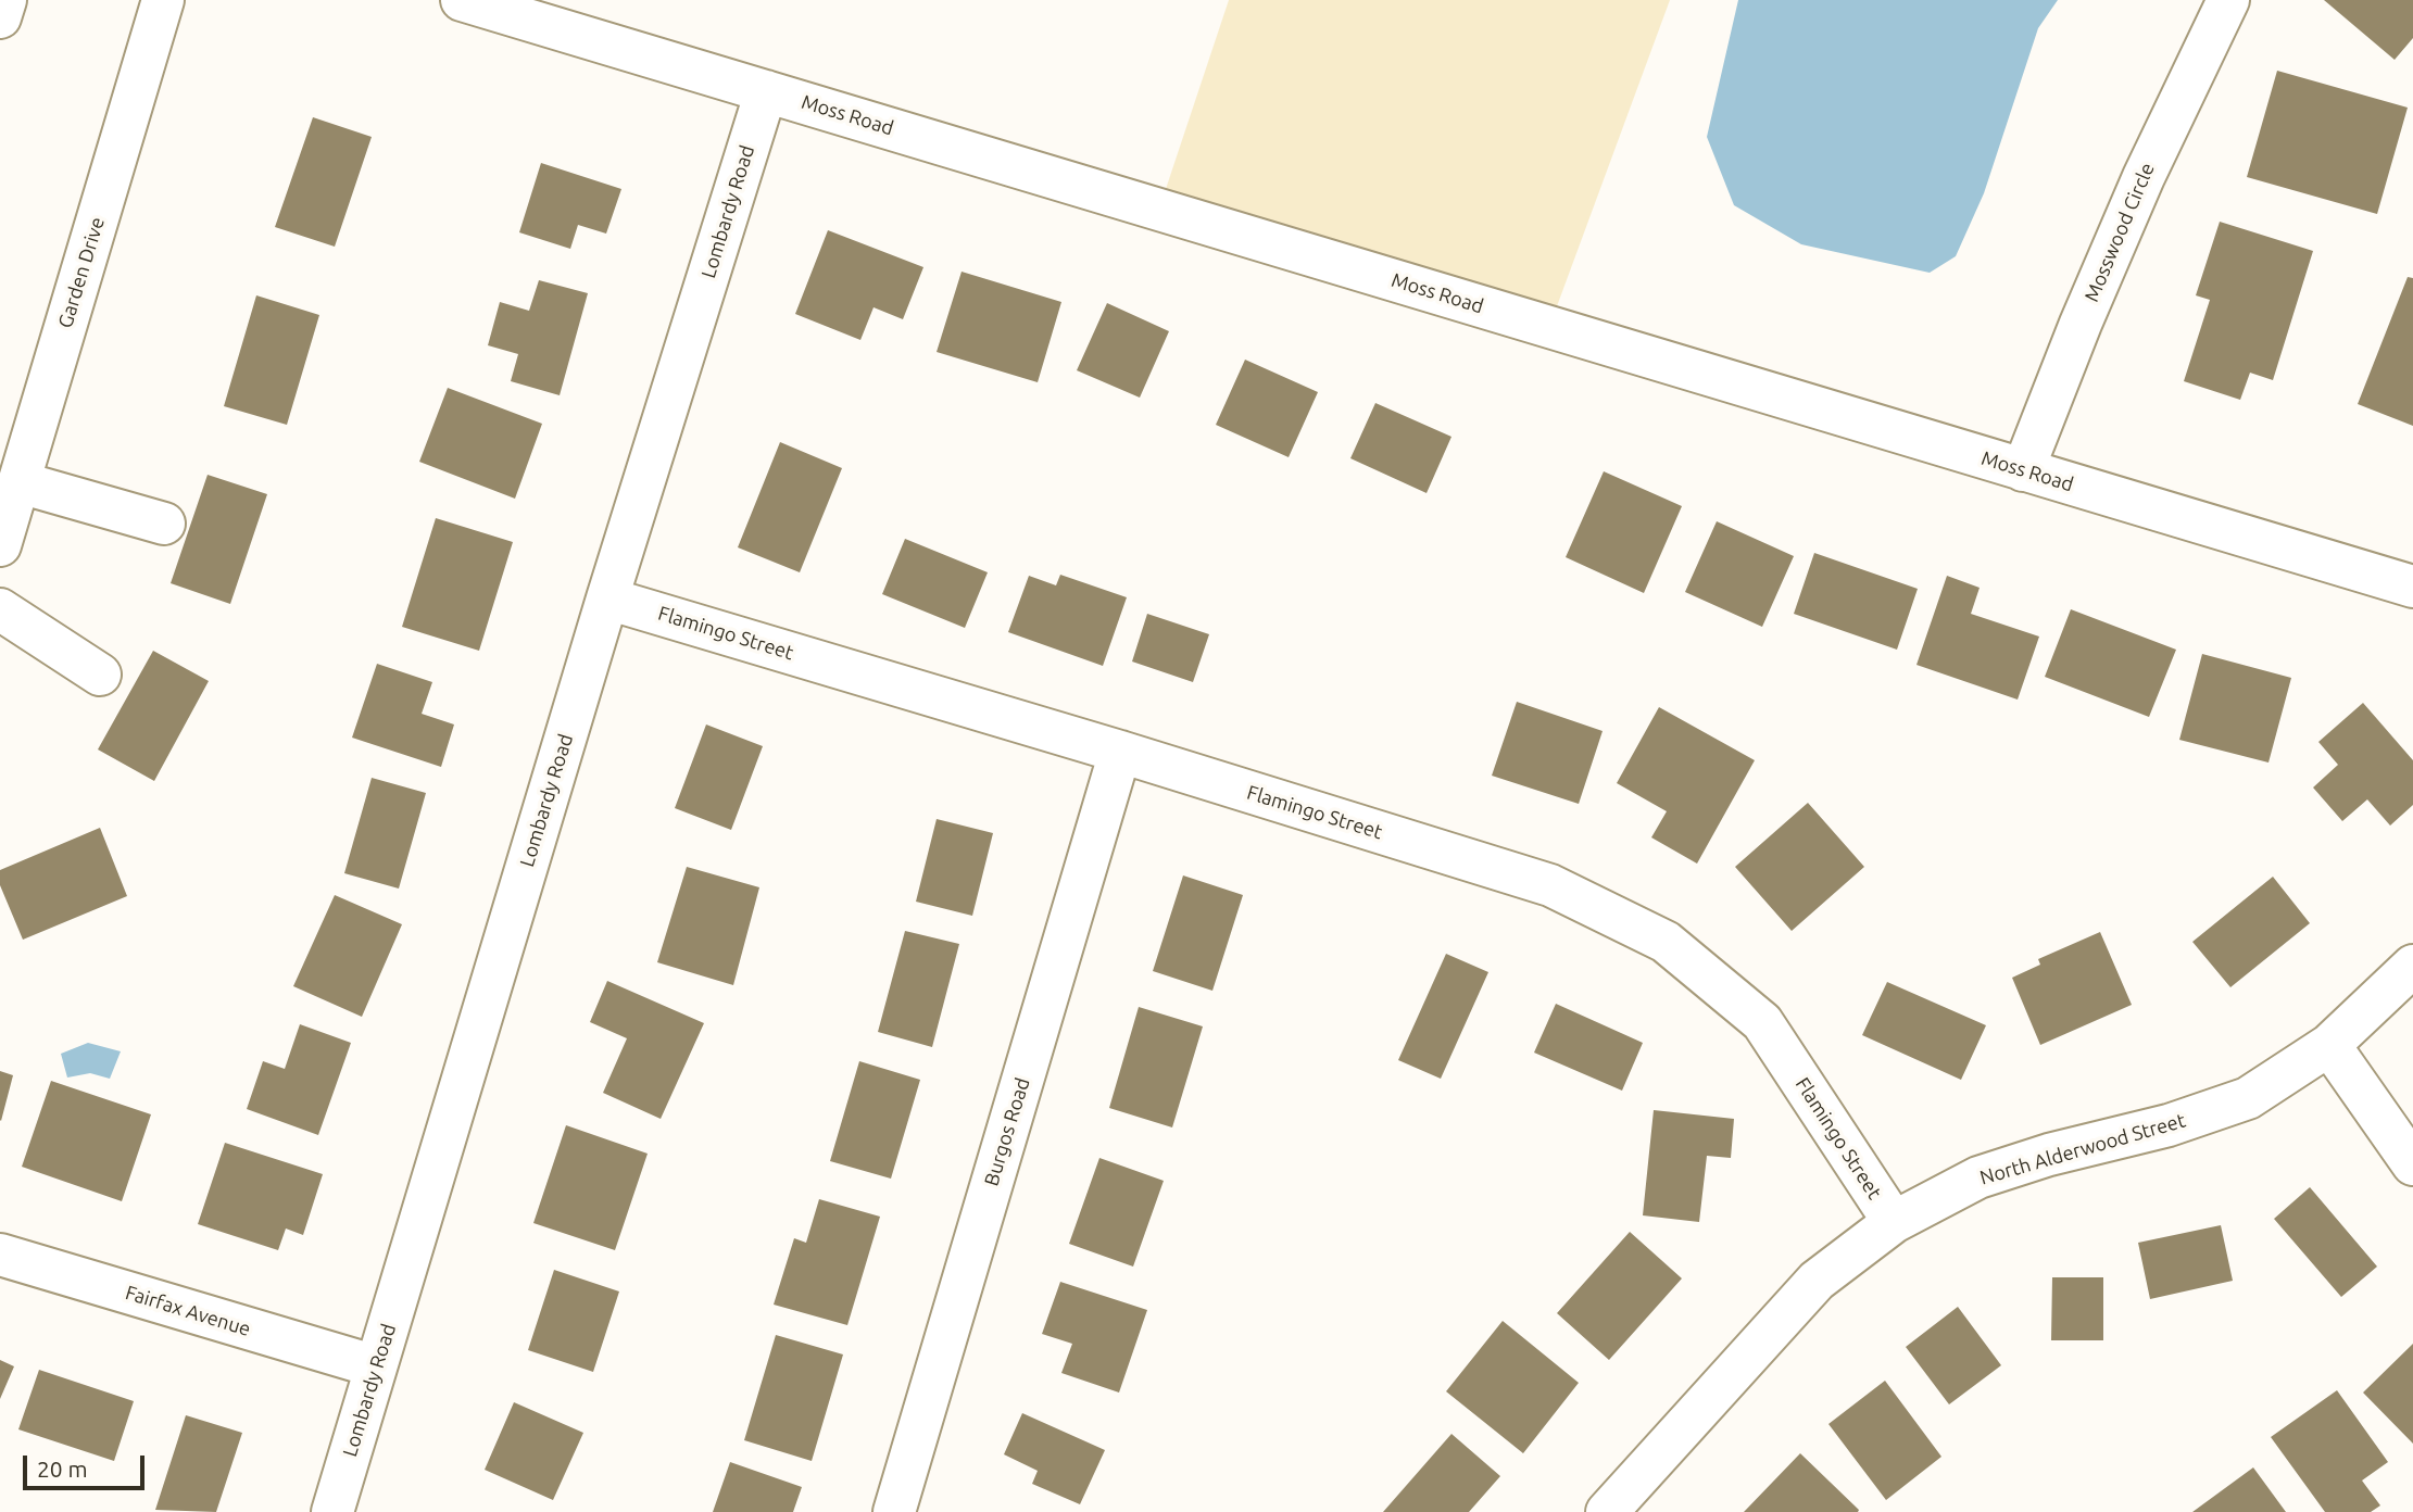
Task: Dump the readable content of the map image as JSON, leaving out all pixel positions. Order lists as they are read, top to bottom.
{
  "streets": {
    "street": [
      "Moss Road",
      "Lombardy Road",
      "Mosswood Circle",
      "Garden Drive",
      "Flamingo Street",
      "Burgos Road",
      "North Alderwood Street",
      "Fairfax Avenue"
    ]
  },
  "crossings": [
    ["Moss Road", "Lombardy Road"],
    ["Moss Road", "Mosswood Circle"],
    ["Lombardy Road", "Flamingo Street"],
    ["Lombardy Road", "Fairfax Avenue"],
    ["Flamingo Street", "Burgos Road"],
    ["Flamingo Street", "North Alderwood Street"]
  ],
  "scale_bar": "20 m"
}
